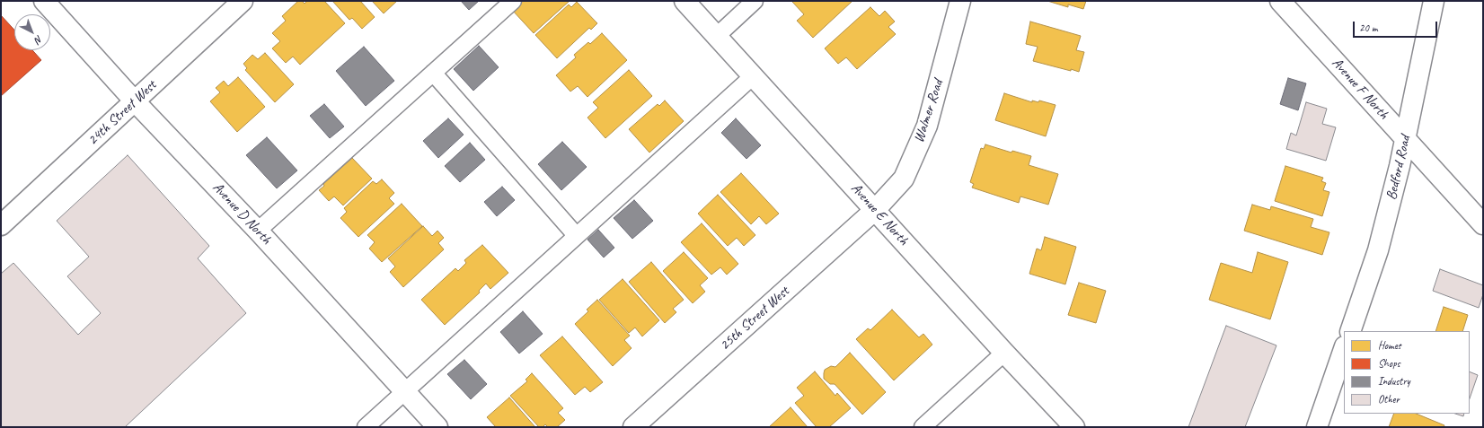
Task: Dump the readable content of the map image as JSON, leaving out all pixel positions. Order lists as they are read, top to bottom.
{
  "streets": {
    "street": [
      "Avenue F North",
      "Walmer Road",
      "24th Street West",
      "Bedford Road",
      "Avenue D North",
      "Avenue E North",
      "25th Street West"
    ]
  },
  "crossings": [
    ["Avenue F North", "Bedford Road"],
    ["Walmer Road", "Avenue E North"],
    ["Walmer Road", "25th Street West"],
    ["24th Street West", "Avenue D North"],
    ["Avenue E North", "25th Street West"]
  ],
  "legend": [
    "Homes",
    "Shops",
    "Industry",
    "Other"
  ],
  "scale_bar": "20 m",
  "north": "bottom right"
}
